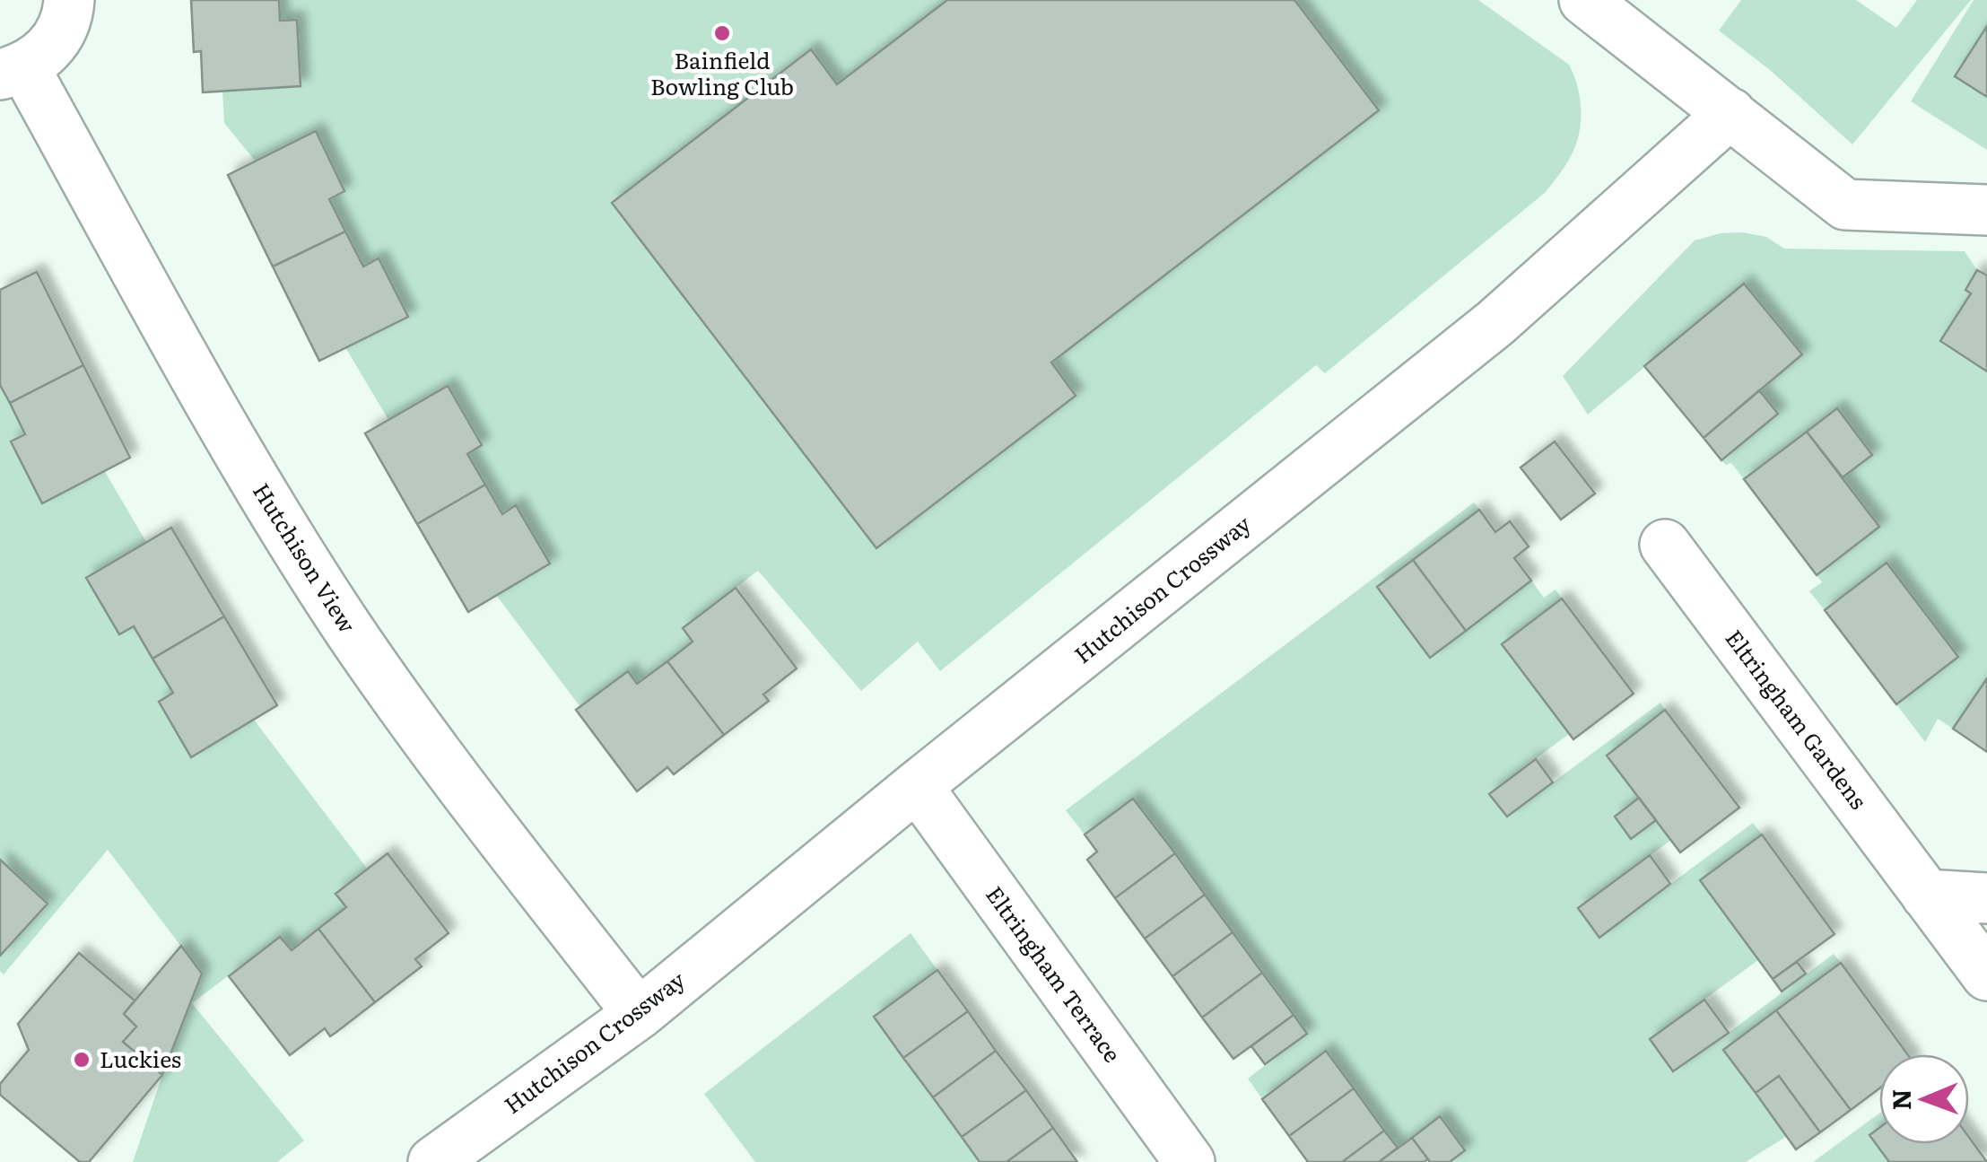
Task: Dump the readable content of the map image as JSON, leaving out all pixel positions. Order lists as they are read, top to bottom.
{
  "streets": {
    "street": [
      "Hutchison View",
      "Hutchison Crossway",
      "Eltringham Gardens",
      "Eltringham Terrace"
    ]
  },
  "crossings": [
    ["Hutchison View", "Hutchison Crossway"],
    ["Hutchison Crossway", "Eltringham Terrace"]
  ],
  "places": ["Bainfield Bowling Club", "Luckies"],
  "north": "left"
}
